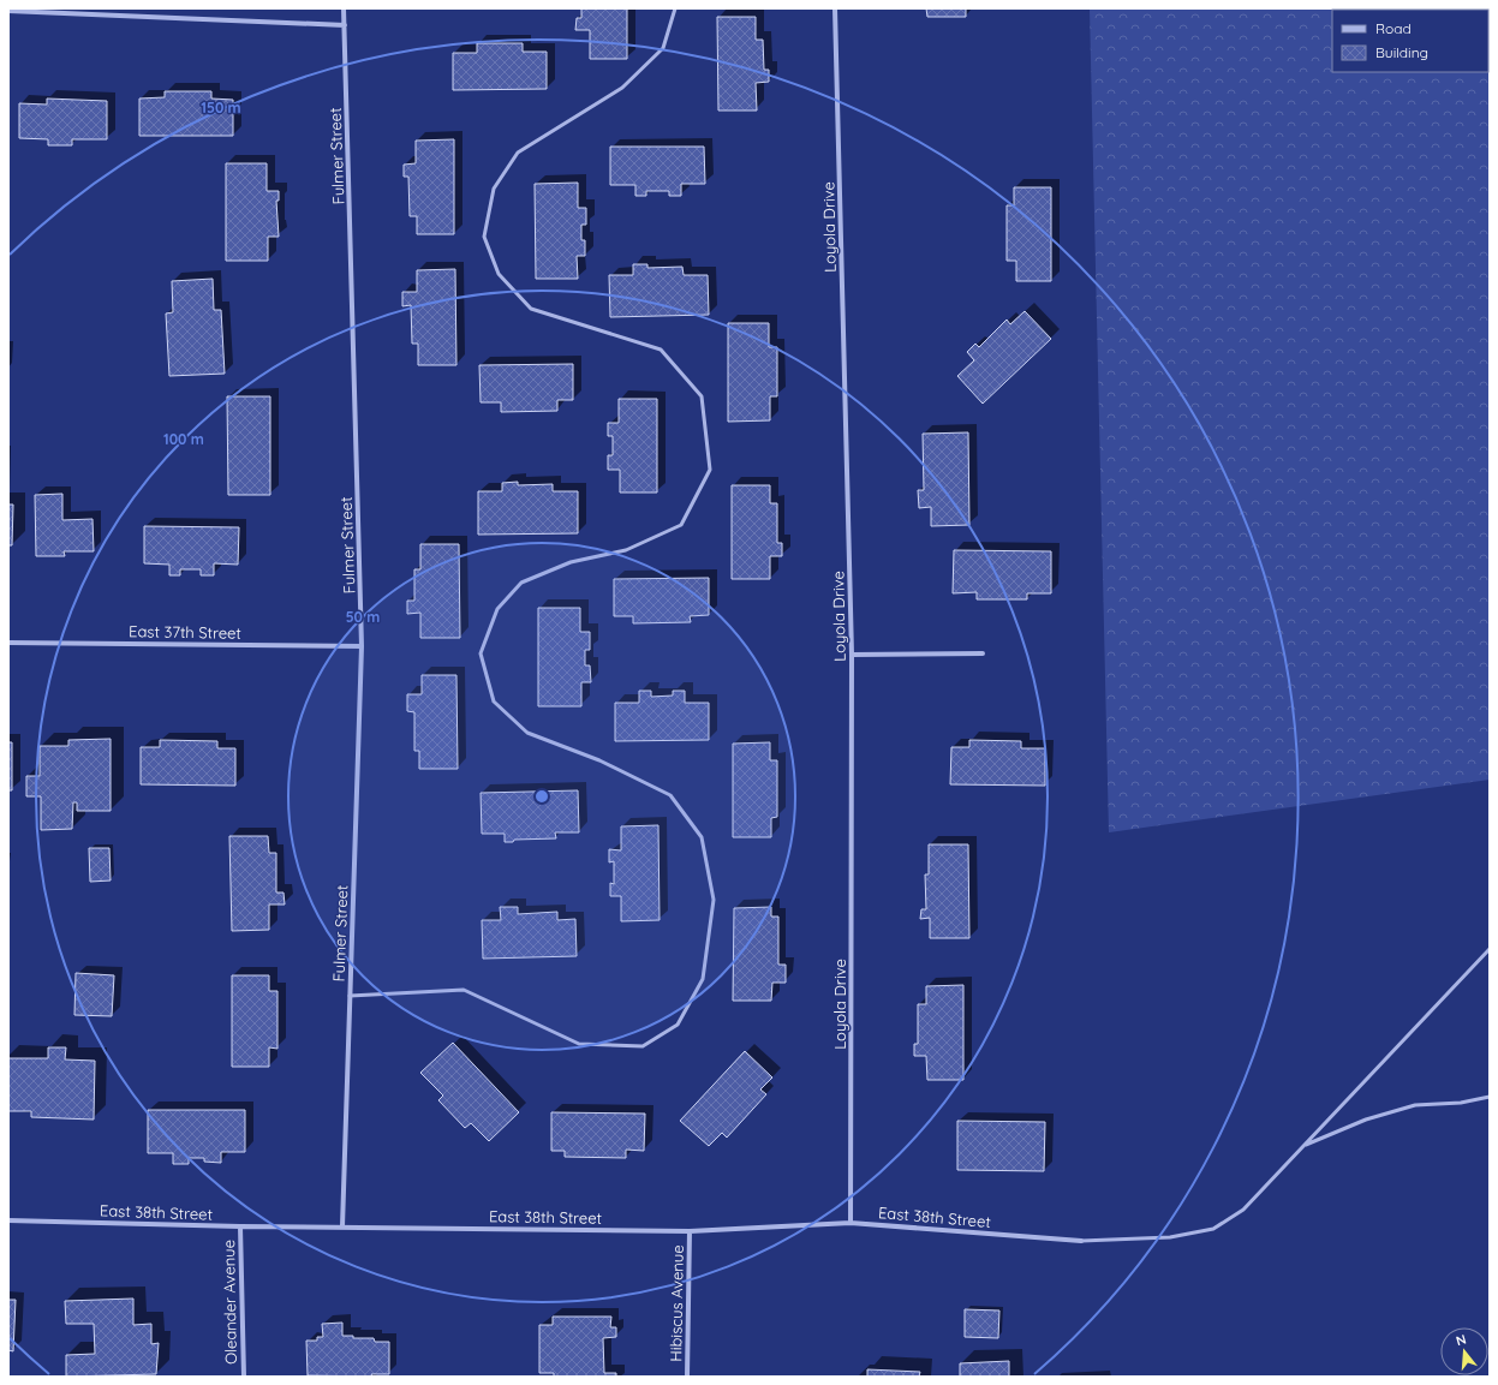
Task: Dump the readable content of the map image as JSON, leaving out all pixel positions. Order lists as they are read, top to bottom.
{
  "streets": {
    "street": [
      "Fulmer Street",
      "Loyola Drive",
      "East 37th Street",
      "East 38th Street",
      "Oleander Avenue",
      "Hibiscus Avenue"
    ]
  },
  "crossings": [
    ["Fulmer Street", "East 37th Street"],
    ["Fulmer Street", "East 38th Street"],
    ["Loyola Drive", "East 38th Street"],
    ["East 38th Street", "Oleander Avenue"],
    ["East 38th Street", "Hibiscus Avenue"]
  ],
  "legend": ["Road", "Building"],
  "north": "top",
  "rings": ["150 m", "100 m", "50 m"]
}
